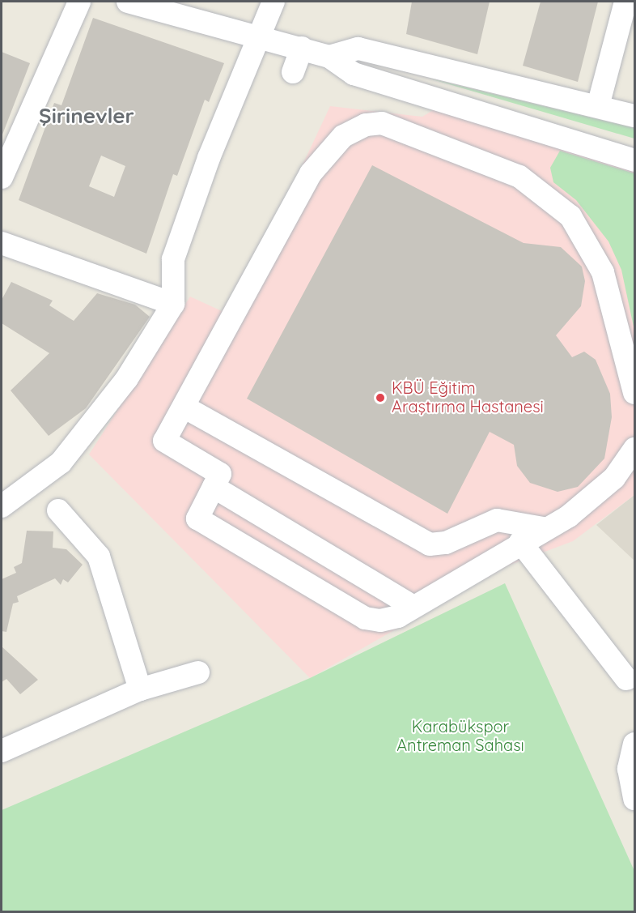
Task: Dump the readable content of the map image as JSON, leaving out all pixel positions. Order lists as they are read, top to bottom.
{
  "districts": ["Şirinevler"],
  "parks": ["Karabükspor Antreman Sahası"],
  "places": ["KBÜ Eğitim Araştırma Hastanesi"]
}
